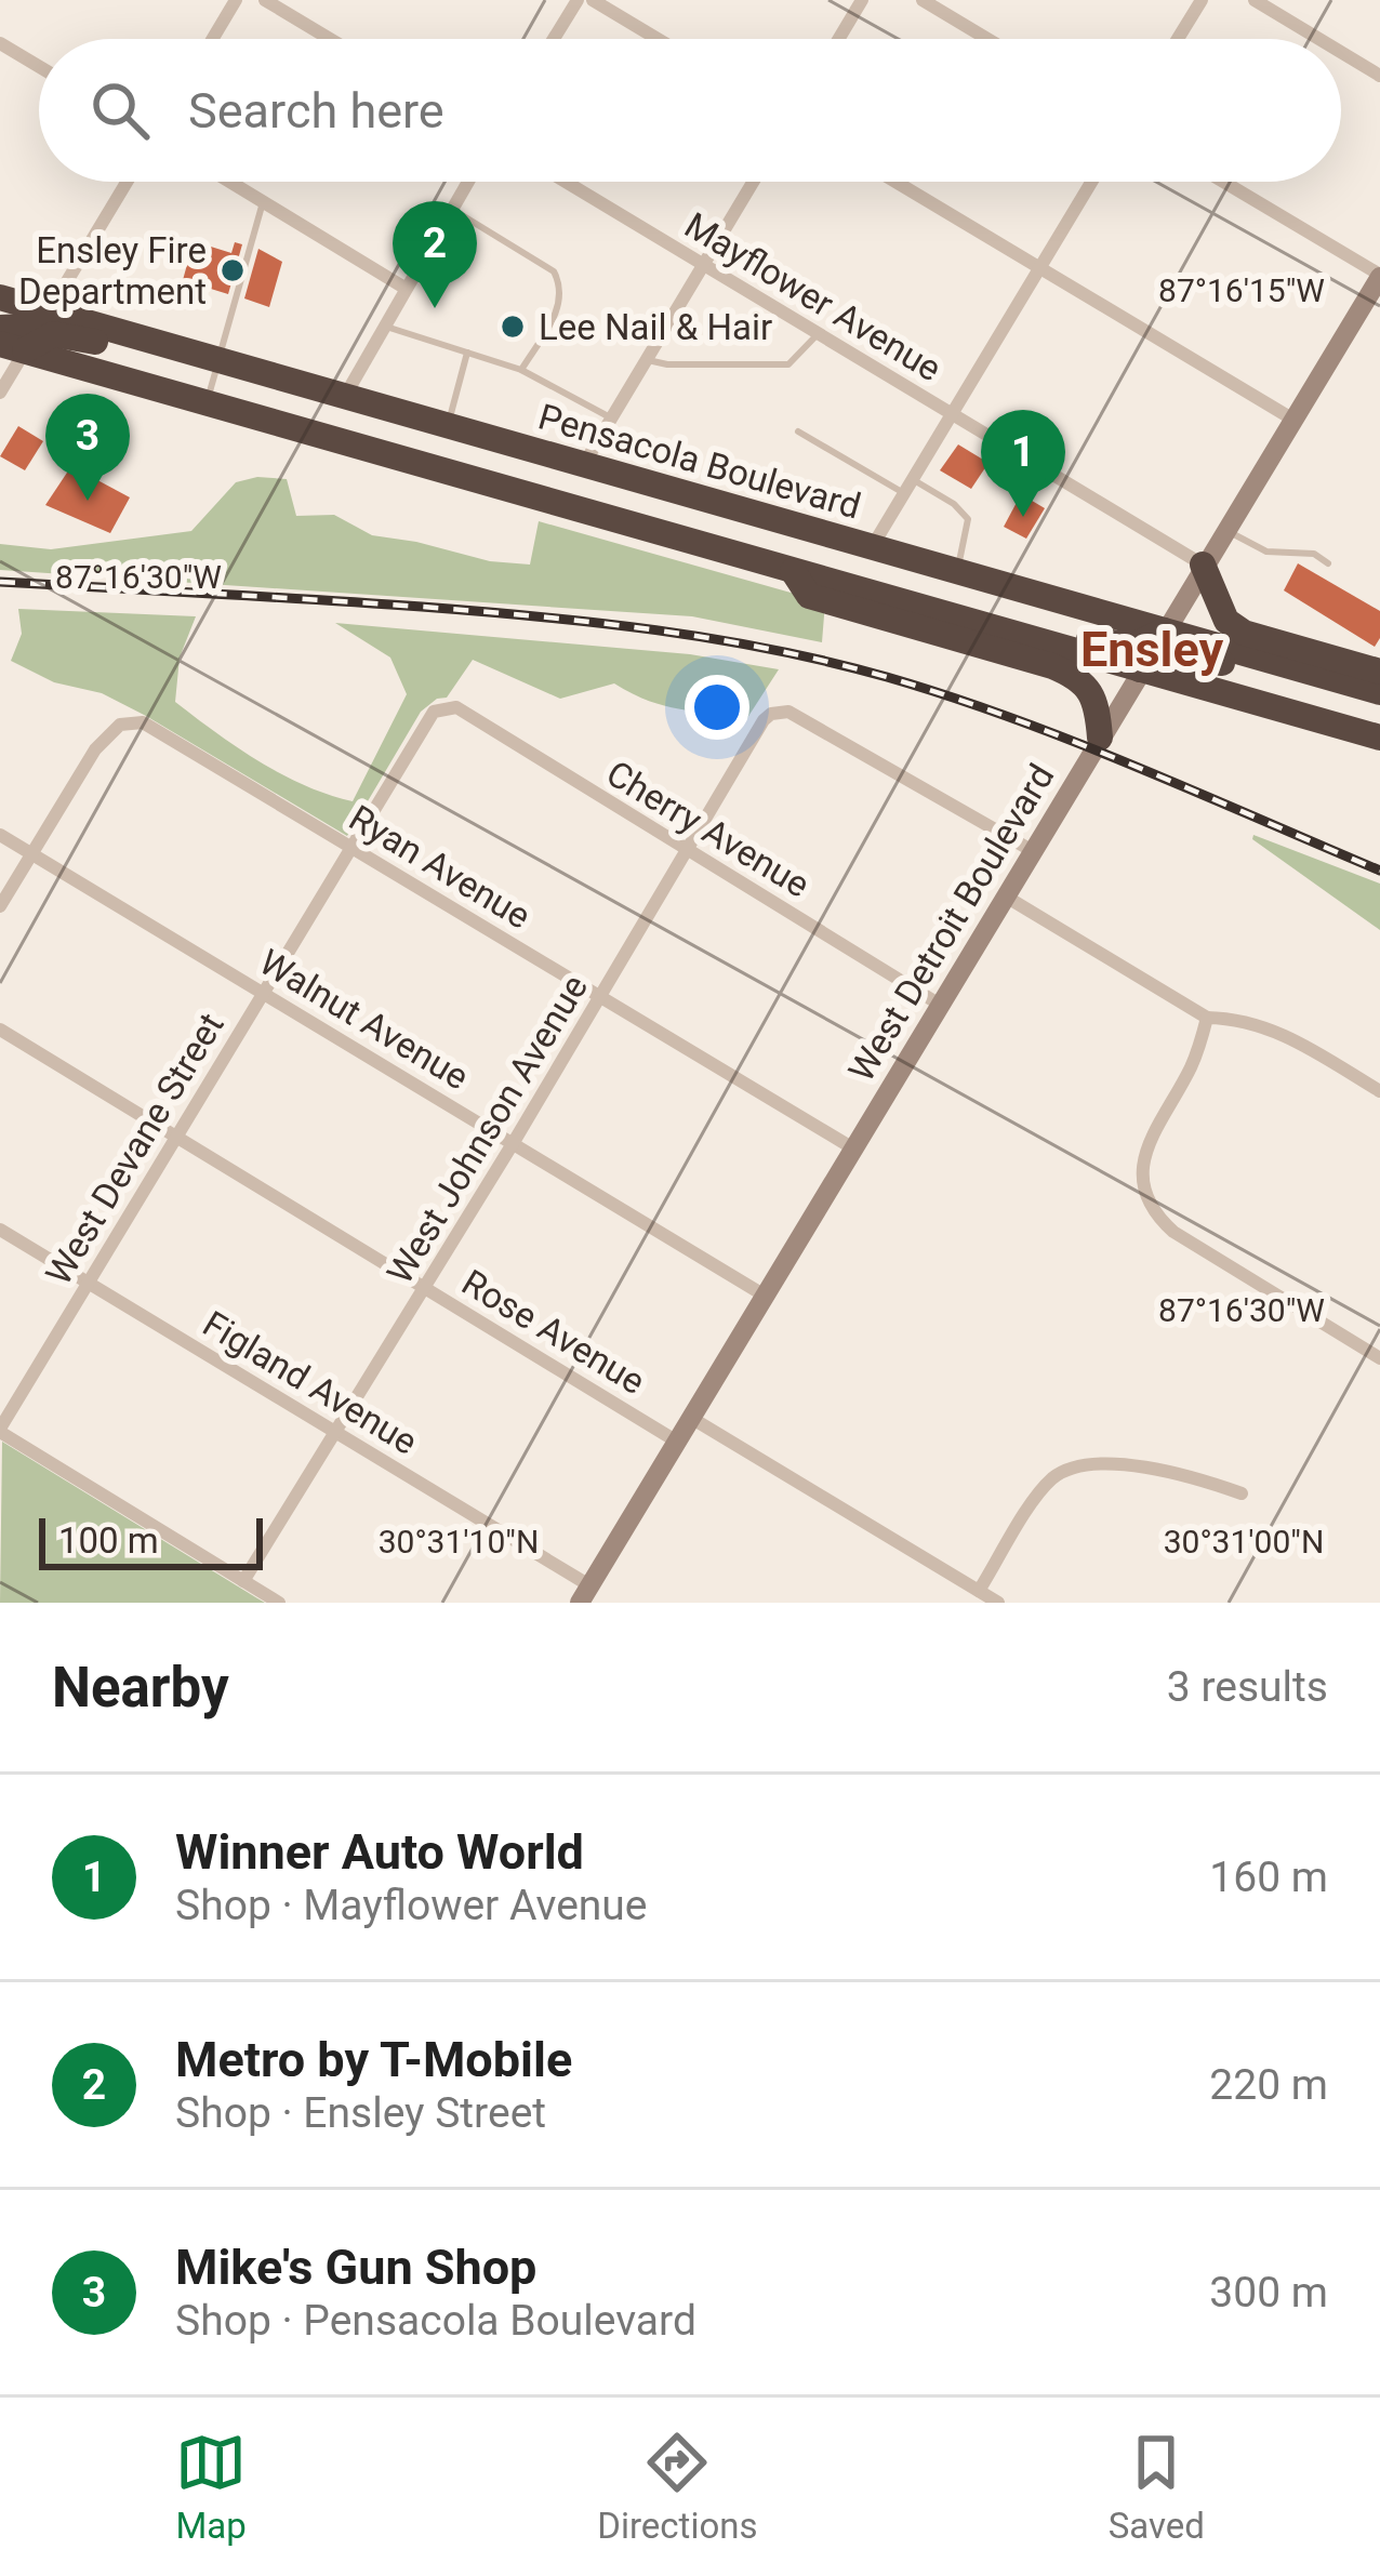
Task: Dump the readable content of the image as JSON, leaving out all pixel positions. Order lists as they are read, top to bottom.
{
  "streets": {
    "highway": ["Pensacola Boulevard"],
    "street": [
      "Mayflower Avenue",
      "Cherry Avenue",
      "Ryan Avenue",
      "West Detroit Boulevard",
      "Walnut Avenue",
      "West Johnson Avenue",
      "West Devane Street",
      "Rose Avenue",
      "Figland Avenue"
    ]
  },
  "crossings": [
    ["Mayflower Avenue", "West Detroit Boulevard"],
    ["Pensacola Boulevard", "West Detroit Boulevard"],
    ["Cherry Avenue", "West Detroit Boulevard"],
    ["Cherry Avenue", "West Johnson Avenue"],
    ["Cherry Avenue", "West Devane Street"],
    ["Ryan Avenue", "West Detroit Boulevard"],
    ["Ryan Avenue", "Walnut Avenue"],
    ["Ryan Avenue", "West Johnson Avenue"],
    ["Ryan Avenue", "West Devane Street"],
    ["West Detroit Boulevard", "Walnut Avenue"],
    ["West Detroit Boulevard", "West Johnson Avenue"],
    ["West Detroit Boulevard", "Rose Avenue"],
    ["West Detroit Boulevard", "Figland Avenue"],
    ["Walnut Avenue", "West Johnson Avenue"],
    ["Walnut Avenue", "West Devane Street"],
    ["West Johnson Avenue", "Rose Avenue"],
    ["West Johnson Avenue", "Figland Avenue"],
    ["West Devane Street", "Rose Avenue"],
    ["West Devane Street", "Figland Avenue"]
  ],
  "districts": ["Ensley"],
  "places": ["Ensley Fire Department", "Lee Nail & Hair"],
  "scale_bar": "100 m",
  "page": {
    "search": "Search here",
    "pins": ["2", "3", "1"],
    "scale": "100 m",
    "heading": ["Nearby", "3 results"],
    "list": [
      {
        "mark": "1",
        "name": "Winner Auto World",
        "note": "Shop · Mayflower Avenue",
        "value": "160 m"
      },
      {
        "mark": "2",
        "name": "Metro by T-Mobile",
        "note": "Shop · Ensley Street",
        "value": "220 m"
      },
      {
        "mark": "3",
        "name": "Mike's Gun Shop",
        "note": "Shop · Pensacola Boulevard",
        "value": "300 m"
      }
    ],
    "nav": ["Map", "Directions", "Saved"]
  },
  "coordinates": [
    "87°16'15\"W",
    "87°16'30\"W",
    "30°31'10\"N",
    "30°31'00\"N"
  ]
}
